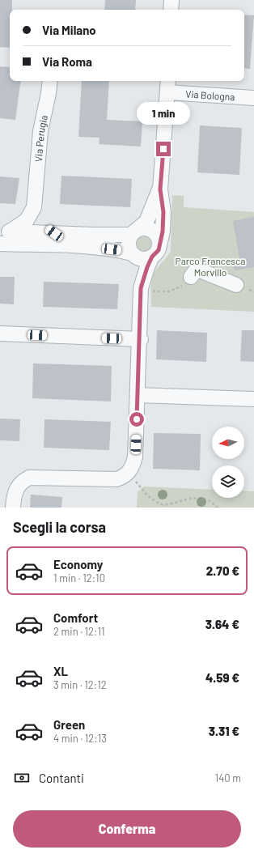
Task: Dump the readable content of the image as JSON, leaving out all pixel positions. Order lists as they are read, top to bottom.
{
  "streets": {
    "street": ["Via Bologna", "Via Perugia"]
  },
  "parks": ["Parco Francesca Morvillo"],
  "north": "left",
  "page": {
    "banner": ["Via Milano", "Via Roma"],
    "bubble": "1 min",
    "heading": "Scegli la corsa",
    "list": [
      {
        "name": "Economy",
        "note": "1 min · 12:10",
        "value": "2.70 €"
      },
      {
        "name": "Comfort",
        "note": "2 min · 12:11",
        "value": "3.64 €"
      },
      {
        "name": "XL",
        "note": "3 min · 12:12",
        "value": "4.59 €"
      },
      {
        "name": "Green",
        "note": "4 min · 12:13",
        "value": "3.31 €"
      }
    ],
    "pay": ["Contanti", "140 m"],
    "buttons": "Conferma"
  }
}
